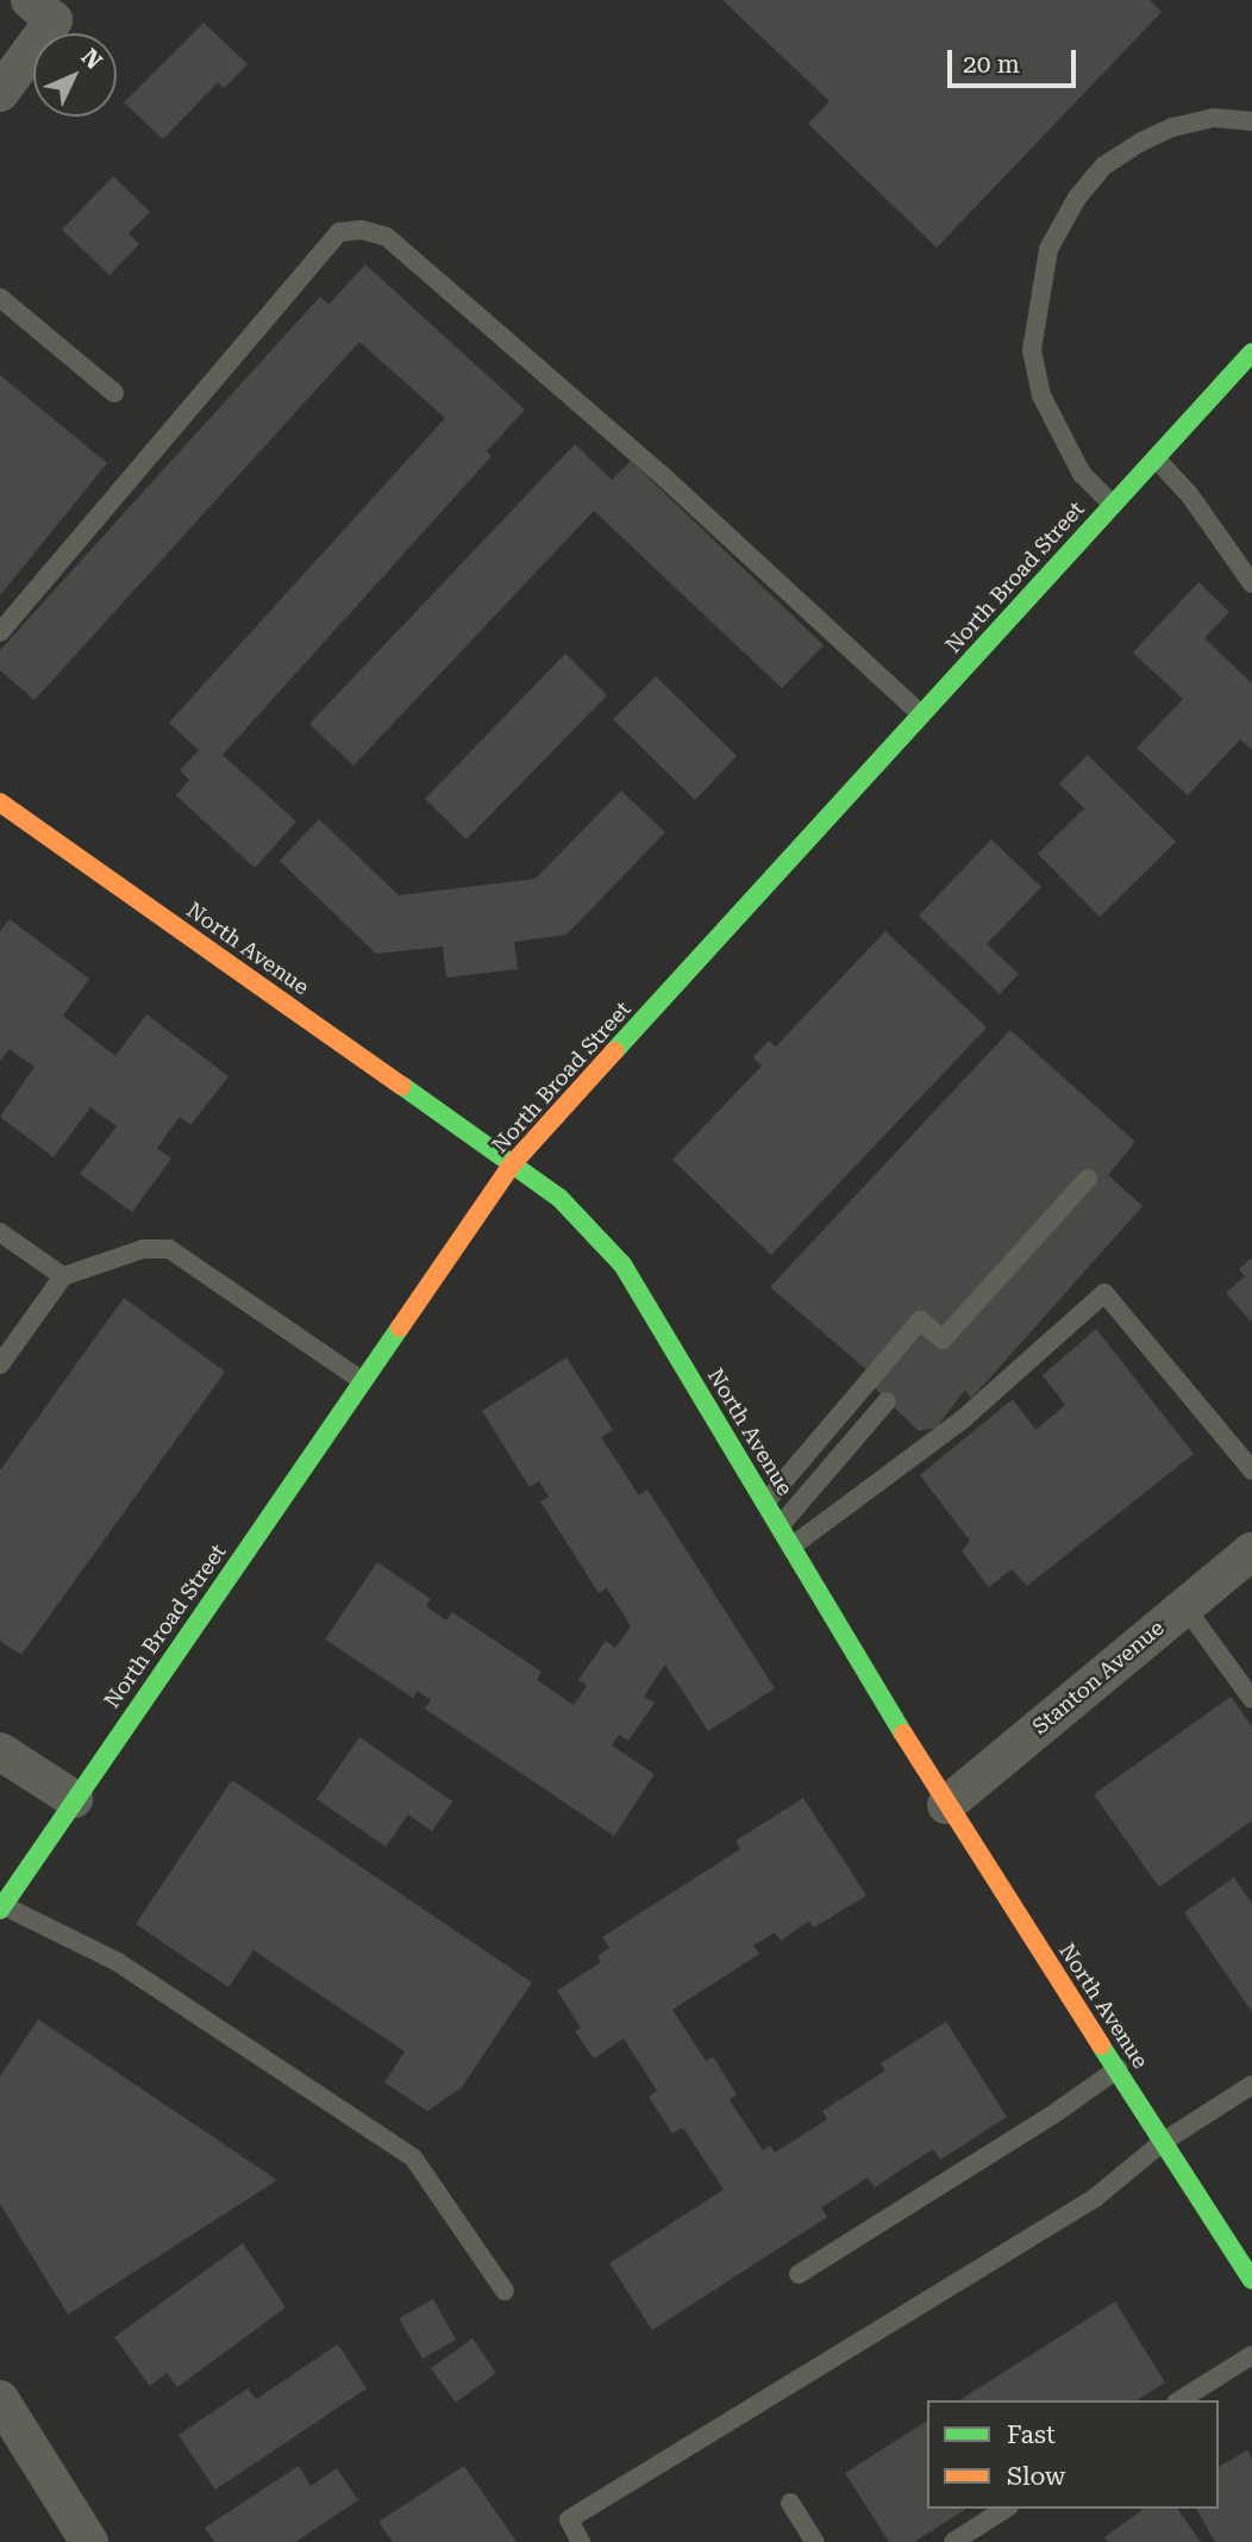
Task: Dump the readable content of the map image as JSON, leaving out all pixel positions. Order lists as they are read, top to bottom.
{
  "streets": {
    "main road": ["North Broad Street", "North Avenue"],
    "street": ["Stanton Avenue"]
  },
  "crossings": [
    ["North Broad Street", "North Avenue"],
    ["North Avenue", "Stanton Avenue"]
  ],
  "legend": ["Fast", "Slow"],
  "scale_bar": "20 m",
  "north": "top right"
}
